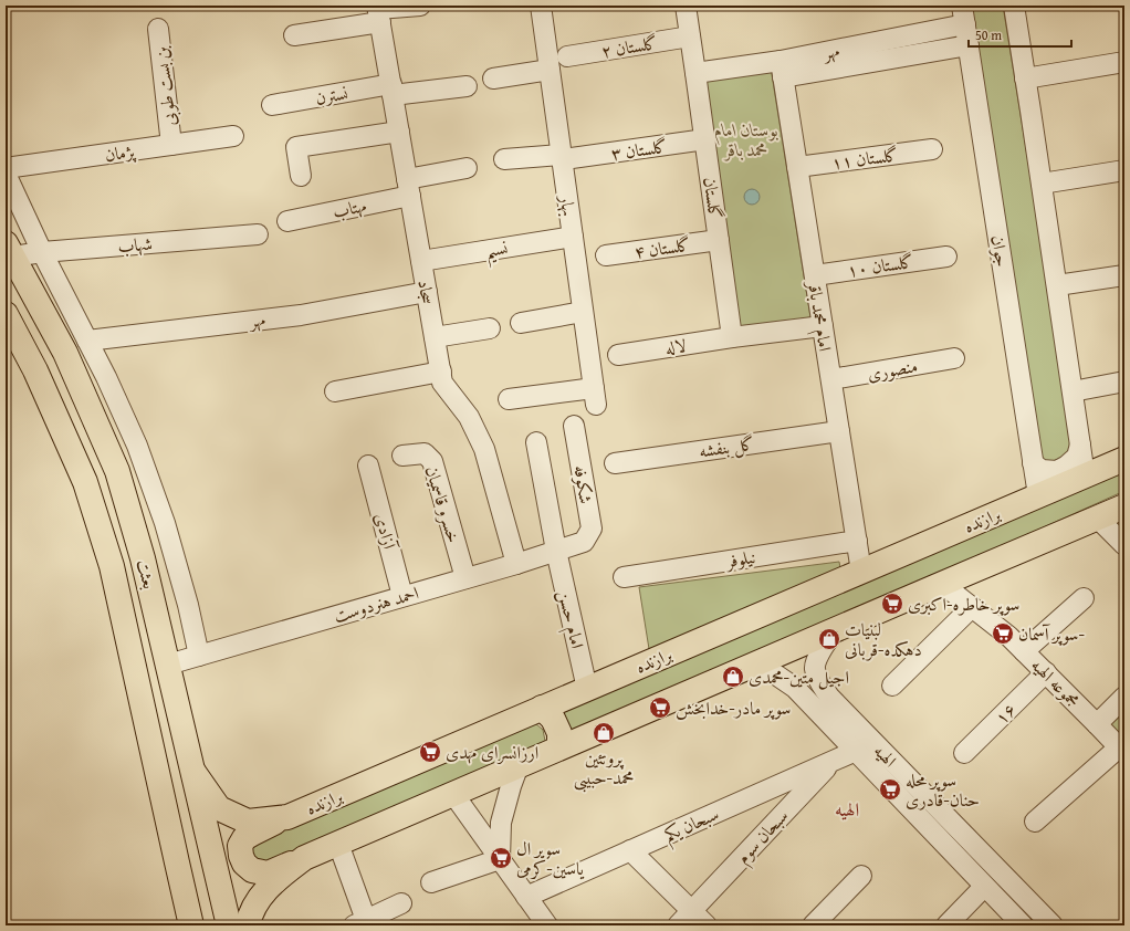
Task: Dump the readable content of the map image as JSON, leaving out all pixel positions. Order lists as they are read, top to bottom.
{
  "streets": {
    "main road": ["برازنده", "بعثت"],
    "street": [
      "گلستان ۲",
      "مهر",
      "بن بست طوبی",
      "نسترن",
      "گلستان ۳",
      "پژمان",
      "گلستان ۱۱",
      "گلستان",
      "بهار",
      "مهتاب",
      "شهاب",
      "گلستان ۴",
      "نسیم",
      "جوان",
      "گلستان ۱۰",
      "سجاد",
      "امام محمد باقر",
      "لاله",
      "منصوری",
      "گل بنفشه",
      "شکوفه",
      "خسرو قاسمیان",
      "آزادی",
      "نیلوفر",
      "احمد هنردوست",
      "امام حسن",
      "مجموعه الهیه",
      "۱۶",
      "الهیه",
      "سبحان یکم",
      "سبحان سوم"
    ]
  },
  "crossings": [
    ["گلستان ۲", "گلستان"],
    ["مهر", "گلستان"],
    ["مهر", "جوان"],
    ["مهر", "سجاد"],
    ["مهر", "امام محمد باقر"],
    ["بن بست طوبی", "پژمان"],
    ["نسترن", "سجاد"],
    ["گلستان ۳", "گلستان"],
    ["گلستان ۳", "بهار"],
    ["گلستان ۱۱", "امام محمد باقر"],
    ["گلستان", "گلستان ۴"],
    ["گلستان", "لاله"],
    ["بهار", "نسیم"],
    ["مهتاب", "سجاد"],
    ["شهاب", "بعثت"],
    ["نسیم", "سجاد"],
    ["جوان", "برازنده"],
    ["گلستان ۱۰", "امام محمد باقر"],
    ["سجاد", "احمد هنردوست"],
    ["امام محمد باقر", "لاله"],
    ["امام محمد باقر", "منصوری"],
    ["امام محمد باقر", "گل بنفشه"],
    ["امام محمد باقر", "برازنده"],
    ["امام محمد باقر", "نیلوفر"],
    ["شکوفه", "احمد هنردوست"],
    ["خسرو قاسمیان", "احمد هنردوست"],
    ["برازنده", "بعثت"],
    ["برازنده", "امام حسن"],
    ["آزادی", "احمد هنردوست"],
    ["بعثت", "احمد هنردوست"],
    ["احمد هنردوست", "امام حسن"],
    ["مجموعه الهیه", "۱۶"],
    ["الهیه", "سبحان یکم"],
    ["سبحان یکم", "سبحان سوم"]
  ],
  "districts": ["الهیه"],
  "parks": ["بوستان امام محمد باقر"],
  "places": {
    "supermarket": [
      "سوپر خاطره-اکبری",
      "سوپر آسمان-",
      "سوپر مادر-خدابخش",
      "ارزانسرای مهدی",
      "سوپر محله حنان-قادری",
      "سوپر ال یاسین-کرمی"
    ],
    "shop": ["لبنیات دهکده-قربانی", "اجیل متین-محمدی", "پروتئین محمد-حبیبی"]
  },
  "scale_bar": "50 m"
}
